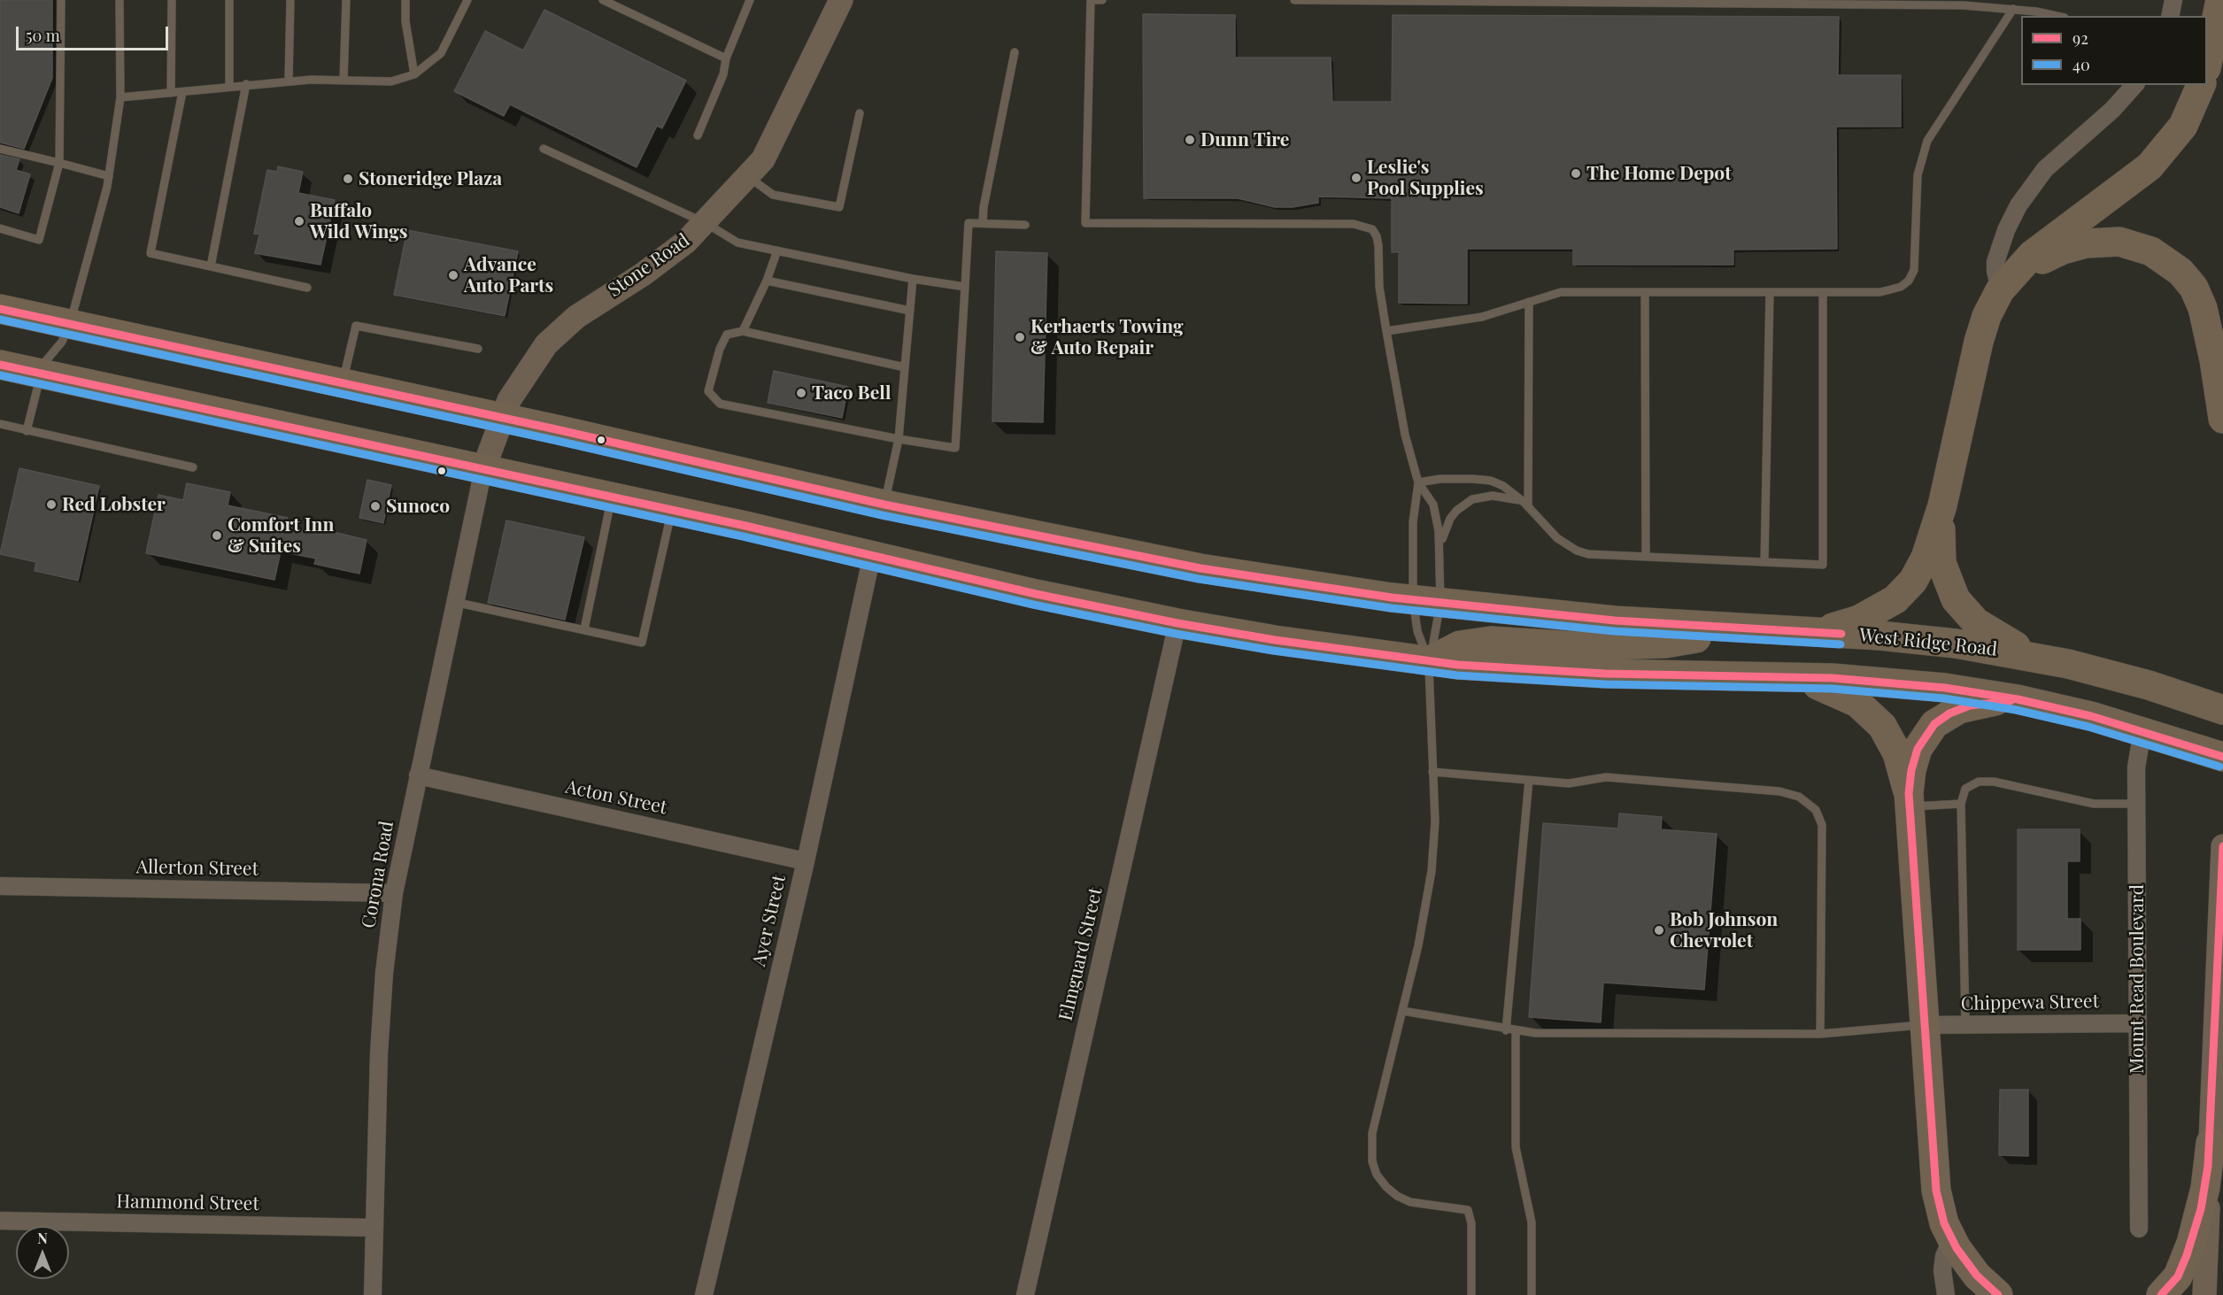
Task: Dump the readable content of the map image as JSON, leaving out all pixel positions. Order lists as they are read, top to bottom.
{
  "streets": {
    "highway": ["West Ridge Road"],
    "street": [
      "Stone Road",
      "Acton Street",
      "Allerton Street",
      "Corona Road",
      "Ayer Street",
      "Elmguard Street",
      "Mount Read Boulevard",
      "Chippewa Street",
      "Hammond Street"
    ]
  },
  "crossings": [
    ["Stone Road", "West Ridge Road"],
    ["Stone Road", "Corona Road"],
    ["Acton Street", "Corona Road"],
    ["Acton Street", "Ayer Street"],
    ["Allerton Street", "Corona Road"],
    ["Corona Road", "Hammond Street"],
    ["Mount Read Boulevard", "Chippewa Street"]
  ],
  "places": [
    "Dunn Tire",
    "The Home Depot",
    "Leslie's Pool Supplies",
    "Stoneridge Plaza",
    "Buffalo Wild Wings",
    "Advance Auto Parts",
    "Kerhaerts Towing & Auto Repair",
    "Taco Bell",
    "Red Lobster",
    "Sunoco",
    "Comfort Inn & Suites",
    "Bob Johnson Chevrolet"
  ],
  "lines": ["transit line 92", "transit line 40"],
  "legend": ["92", "40"],
  "scale_bar": "50 m",
  "north": "top"
}
